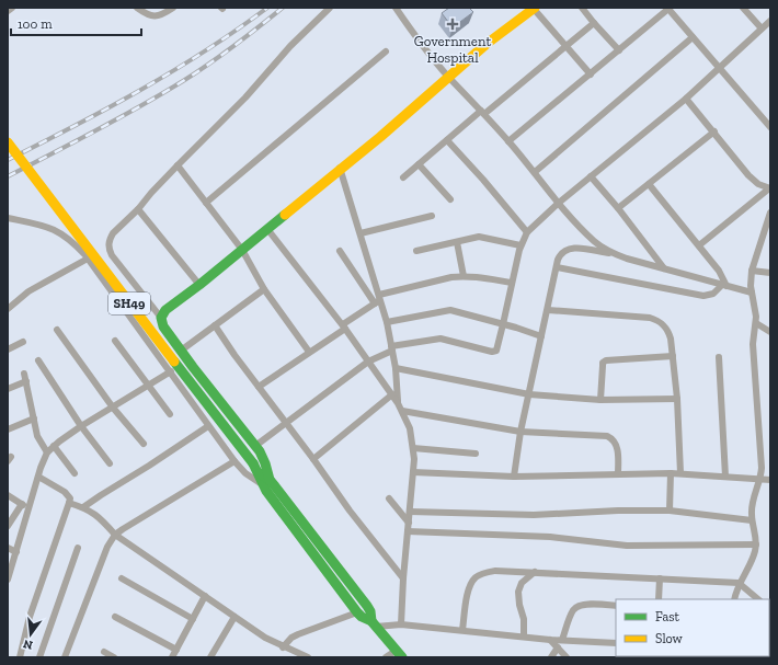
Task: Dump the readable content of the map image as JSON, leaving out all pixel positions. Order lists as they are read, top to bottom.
{
  "streets": {
    "main road": ["SH49"]
  },
  "places": {
    "health": ["Government Hospital"]
  },
  "legend": ["Fast", "Slow"],
  "scale_bar": "100 m",
  "north": "bottom"
}
